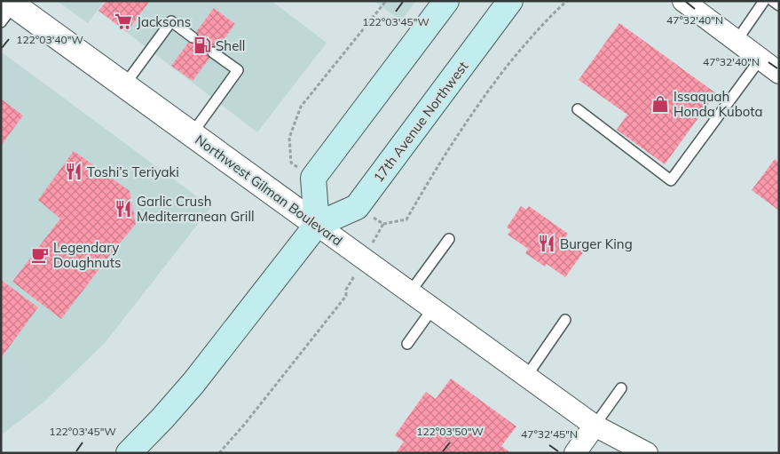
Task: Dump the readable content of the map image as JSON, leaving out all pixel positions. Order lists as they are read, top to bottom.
{
  "streets": {
    "main road": ["17th Avenue Northwest"],
    "street": ["Northwest Gilman Boulevard"]
  },
  "crossings": [
    ["17th Avenue Northwest", "Northwest Gilman Boulevard"]
  ],
  "places": {
    "supermarket": ["Jacksons"],
    "fuel station": ["Shell"],
    "shop": ["Issaquah Honda Kubota"],
    "restaurant": ["Toshi’s Teriyaki", "Garlic Crush Mediterranean Grill", "Burger King"],
    "cafe": ["Legendary Doughnuts"]
  },
  "coordinates": [
    "47°32'40\"N",
    "122°03'45\"W",
    "122°03'40\"W",
    "122°03'50\"W",
    "47°32'45\"N"
  ]
}
